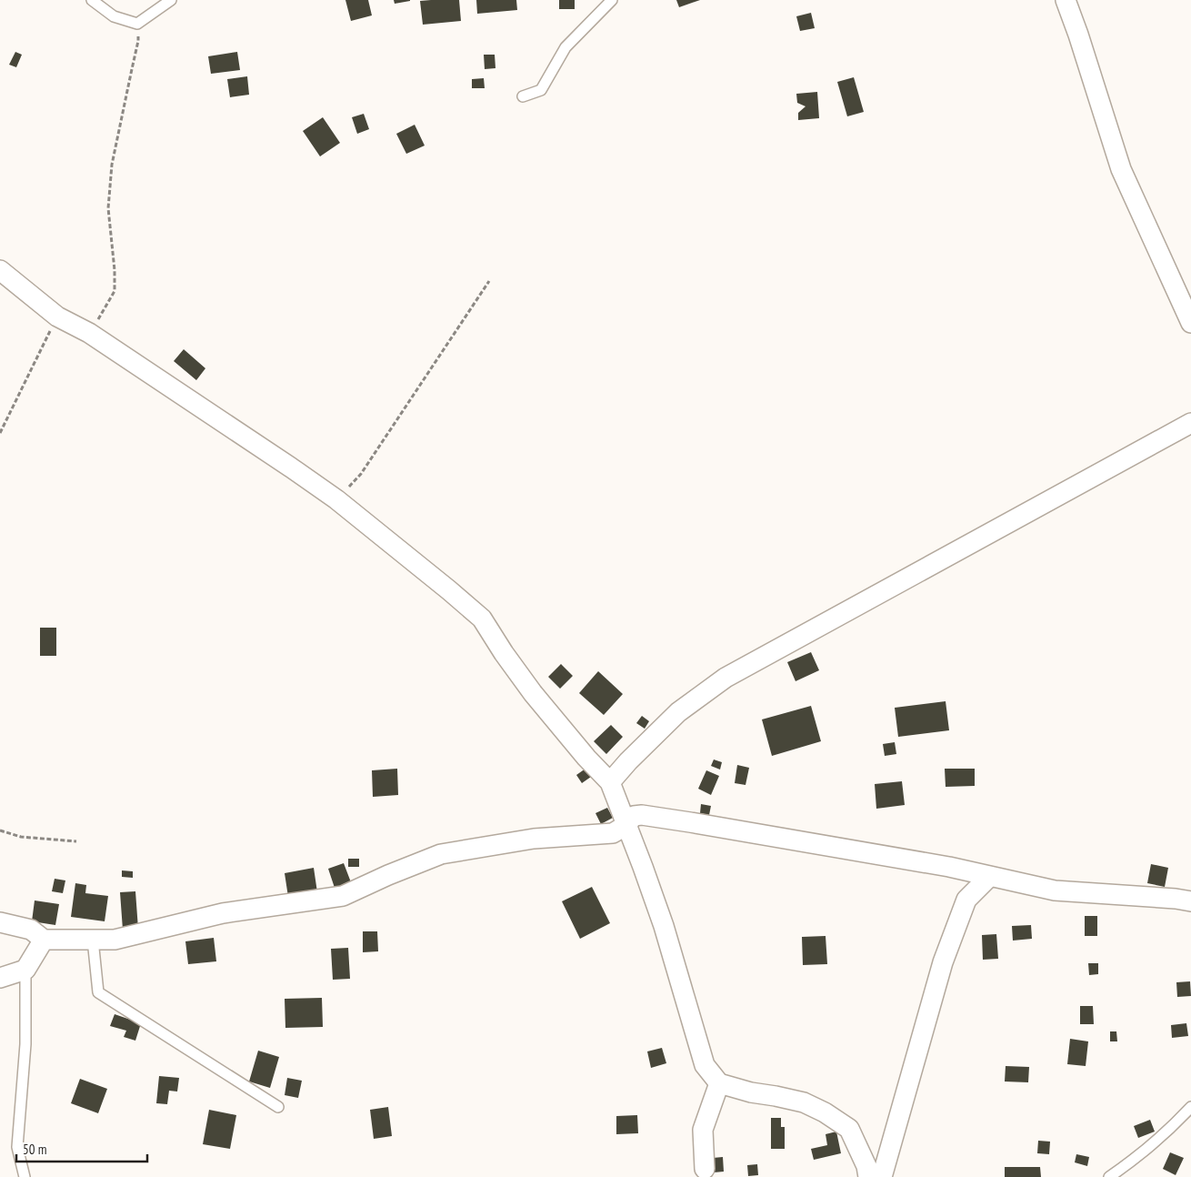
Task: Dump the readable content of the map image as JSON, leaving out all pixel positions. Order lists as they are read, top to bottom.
{
  "scale_bar": "50 m"
}
